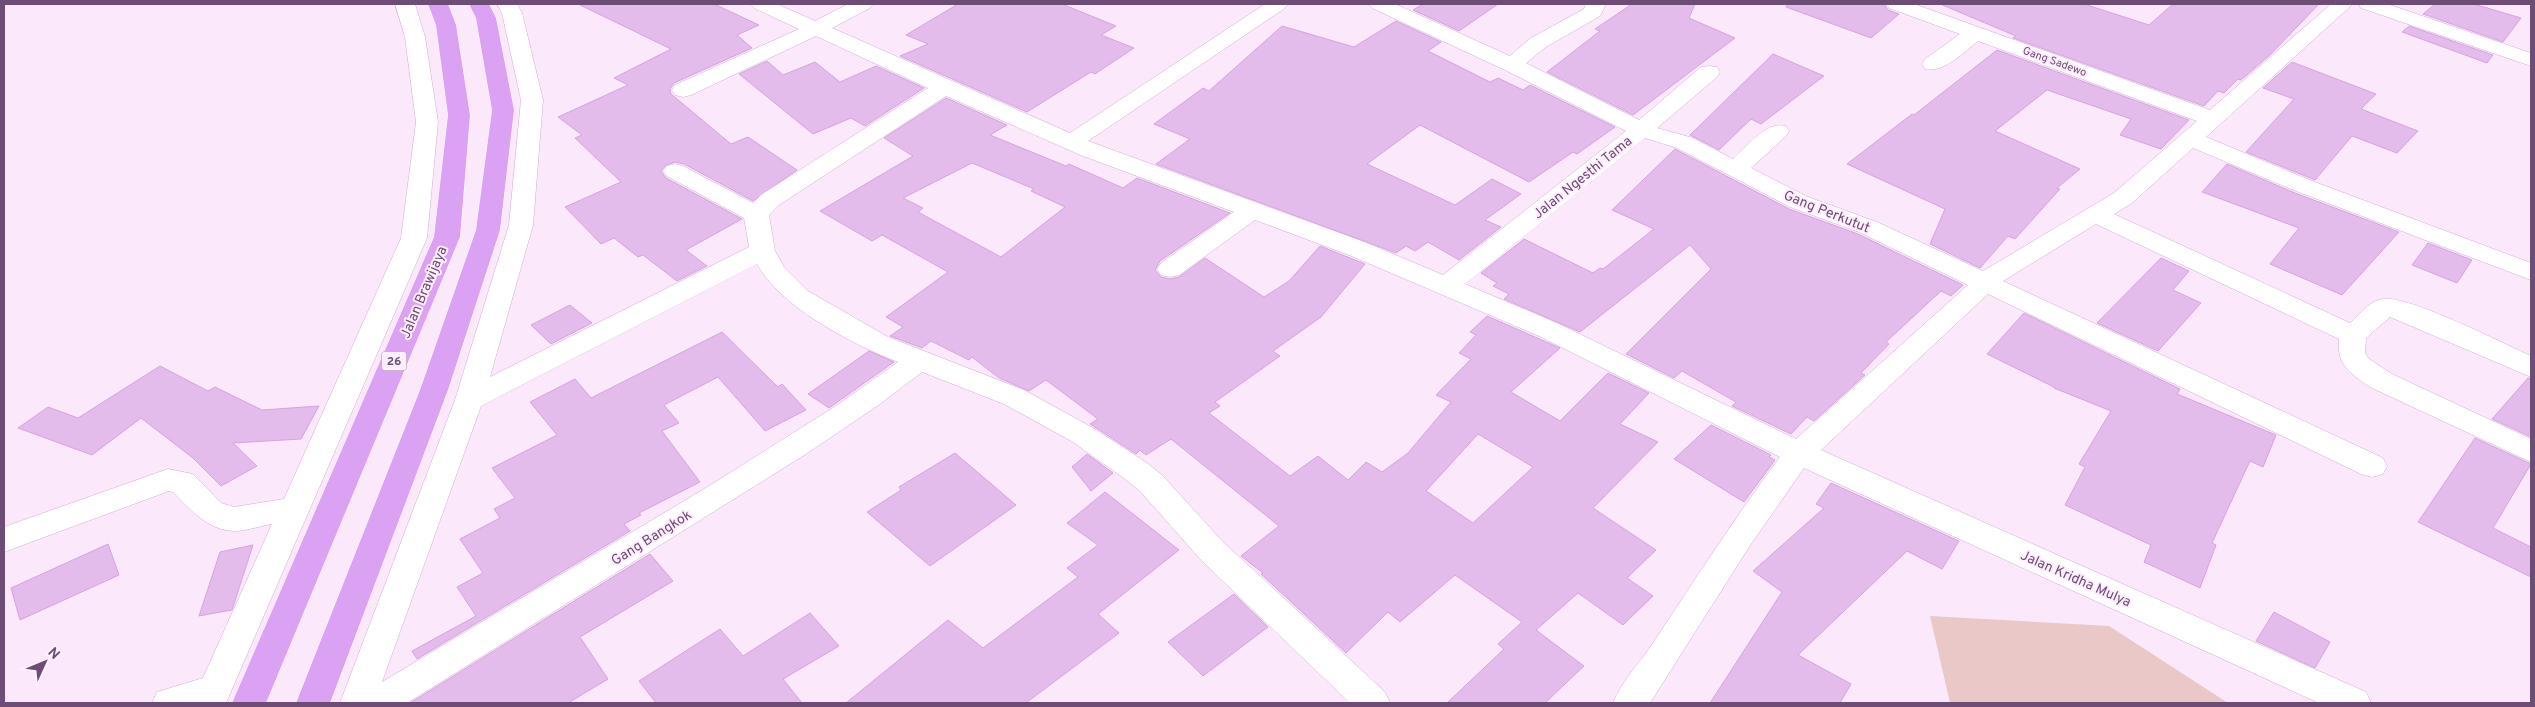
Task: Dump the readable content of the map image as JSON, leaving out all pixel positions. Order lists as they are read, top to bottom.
{
  "streets": {
    "highway": ["Jalan Brawijaya", "26"],
    "street": [
      "Gang Sadewo",
      "Jalan Ngesthi Tama",
      "Gang Perkutut",
      "Gang Bangkok",
      "Jalan Kridha Mulya"
    ]
  },
  "crossings": [
    ["Jalan Ngesthi Tama", "Gang Perkutut"],
    ["Jalan Ngesthi Tama", "Jalan Kridha Mulya"]
  ],
  "north": "top right"
}
